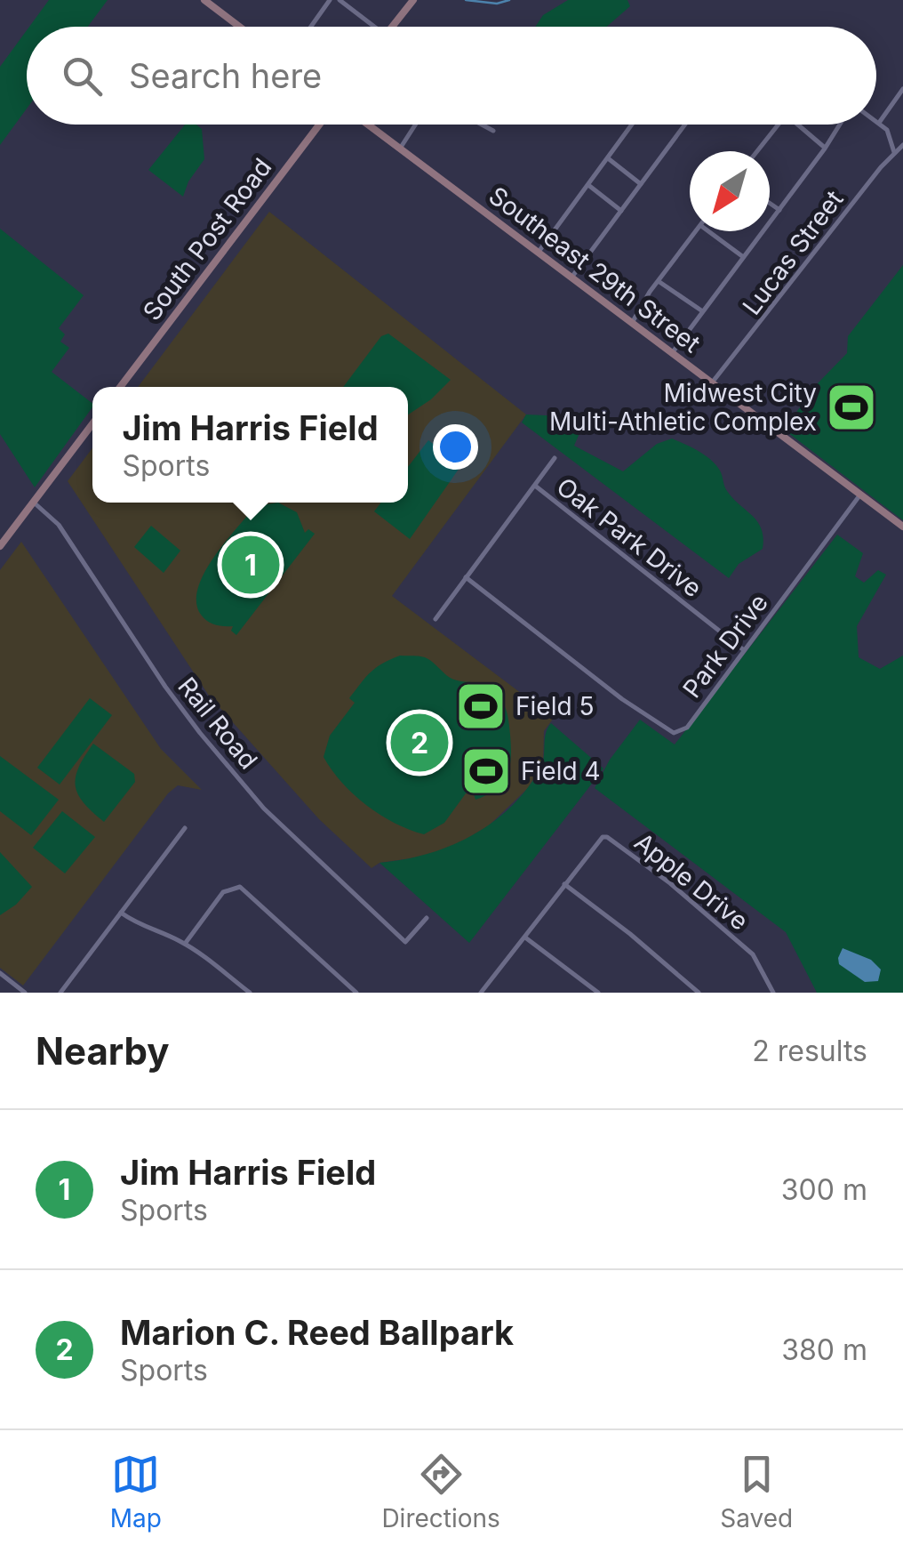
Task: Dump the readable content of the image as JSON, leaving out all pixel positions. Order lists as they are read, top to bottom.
{
  "streets": {
    "main road": ["South Post Road", "Southeast 29th Street"],
    "street": [
      "Lucas Street",
      "Oak Park Drive",
      "Park Drive",
      "Rail Road",
      "Apple Drive"
    ]
  },
  "crossings": [
    ["Lucas Street", "Southeast 29th Street"],
    ["Southeast 29th Street", "Park Drive"],
    ["Oak Park Drive", "Park Drive"]
  ],
  "places": {
    "sports": ["Midwest City Multi-Athletic Complex", "Field 5", "Field 4"]
  },
  "north": "bottom left",
  "page": {
    "search": "Search here",
    "popup": ["Jim Harris Field", "Sports"],
    "pins": ["1", "2"],
    "heading": ["Nearby", "2 results"],
    "list": [
      {
        "mark": "1",
        "name": "Jim Harris Field",
        "note": "Sports",
        "value": "300 m"
      },
      {
        "mark": "2",
        "name": "Marion C. Reed Ballpark",
        "note": "Sports",
        "value": "380 m"
      }
    ],
    "nav": ["Map", "Directions", "Saved"]
  }
}
